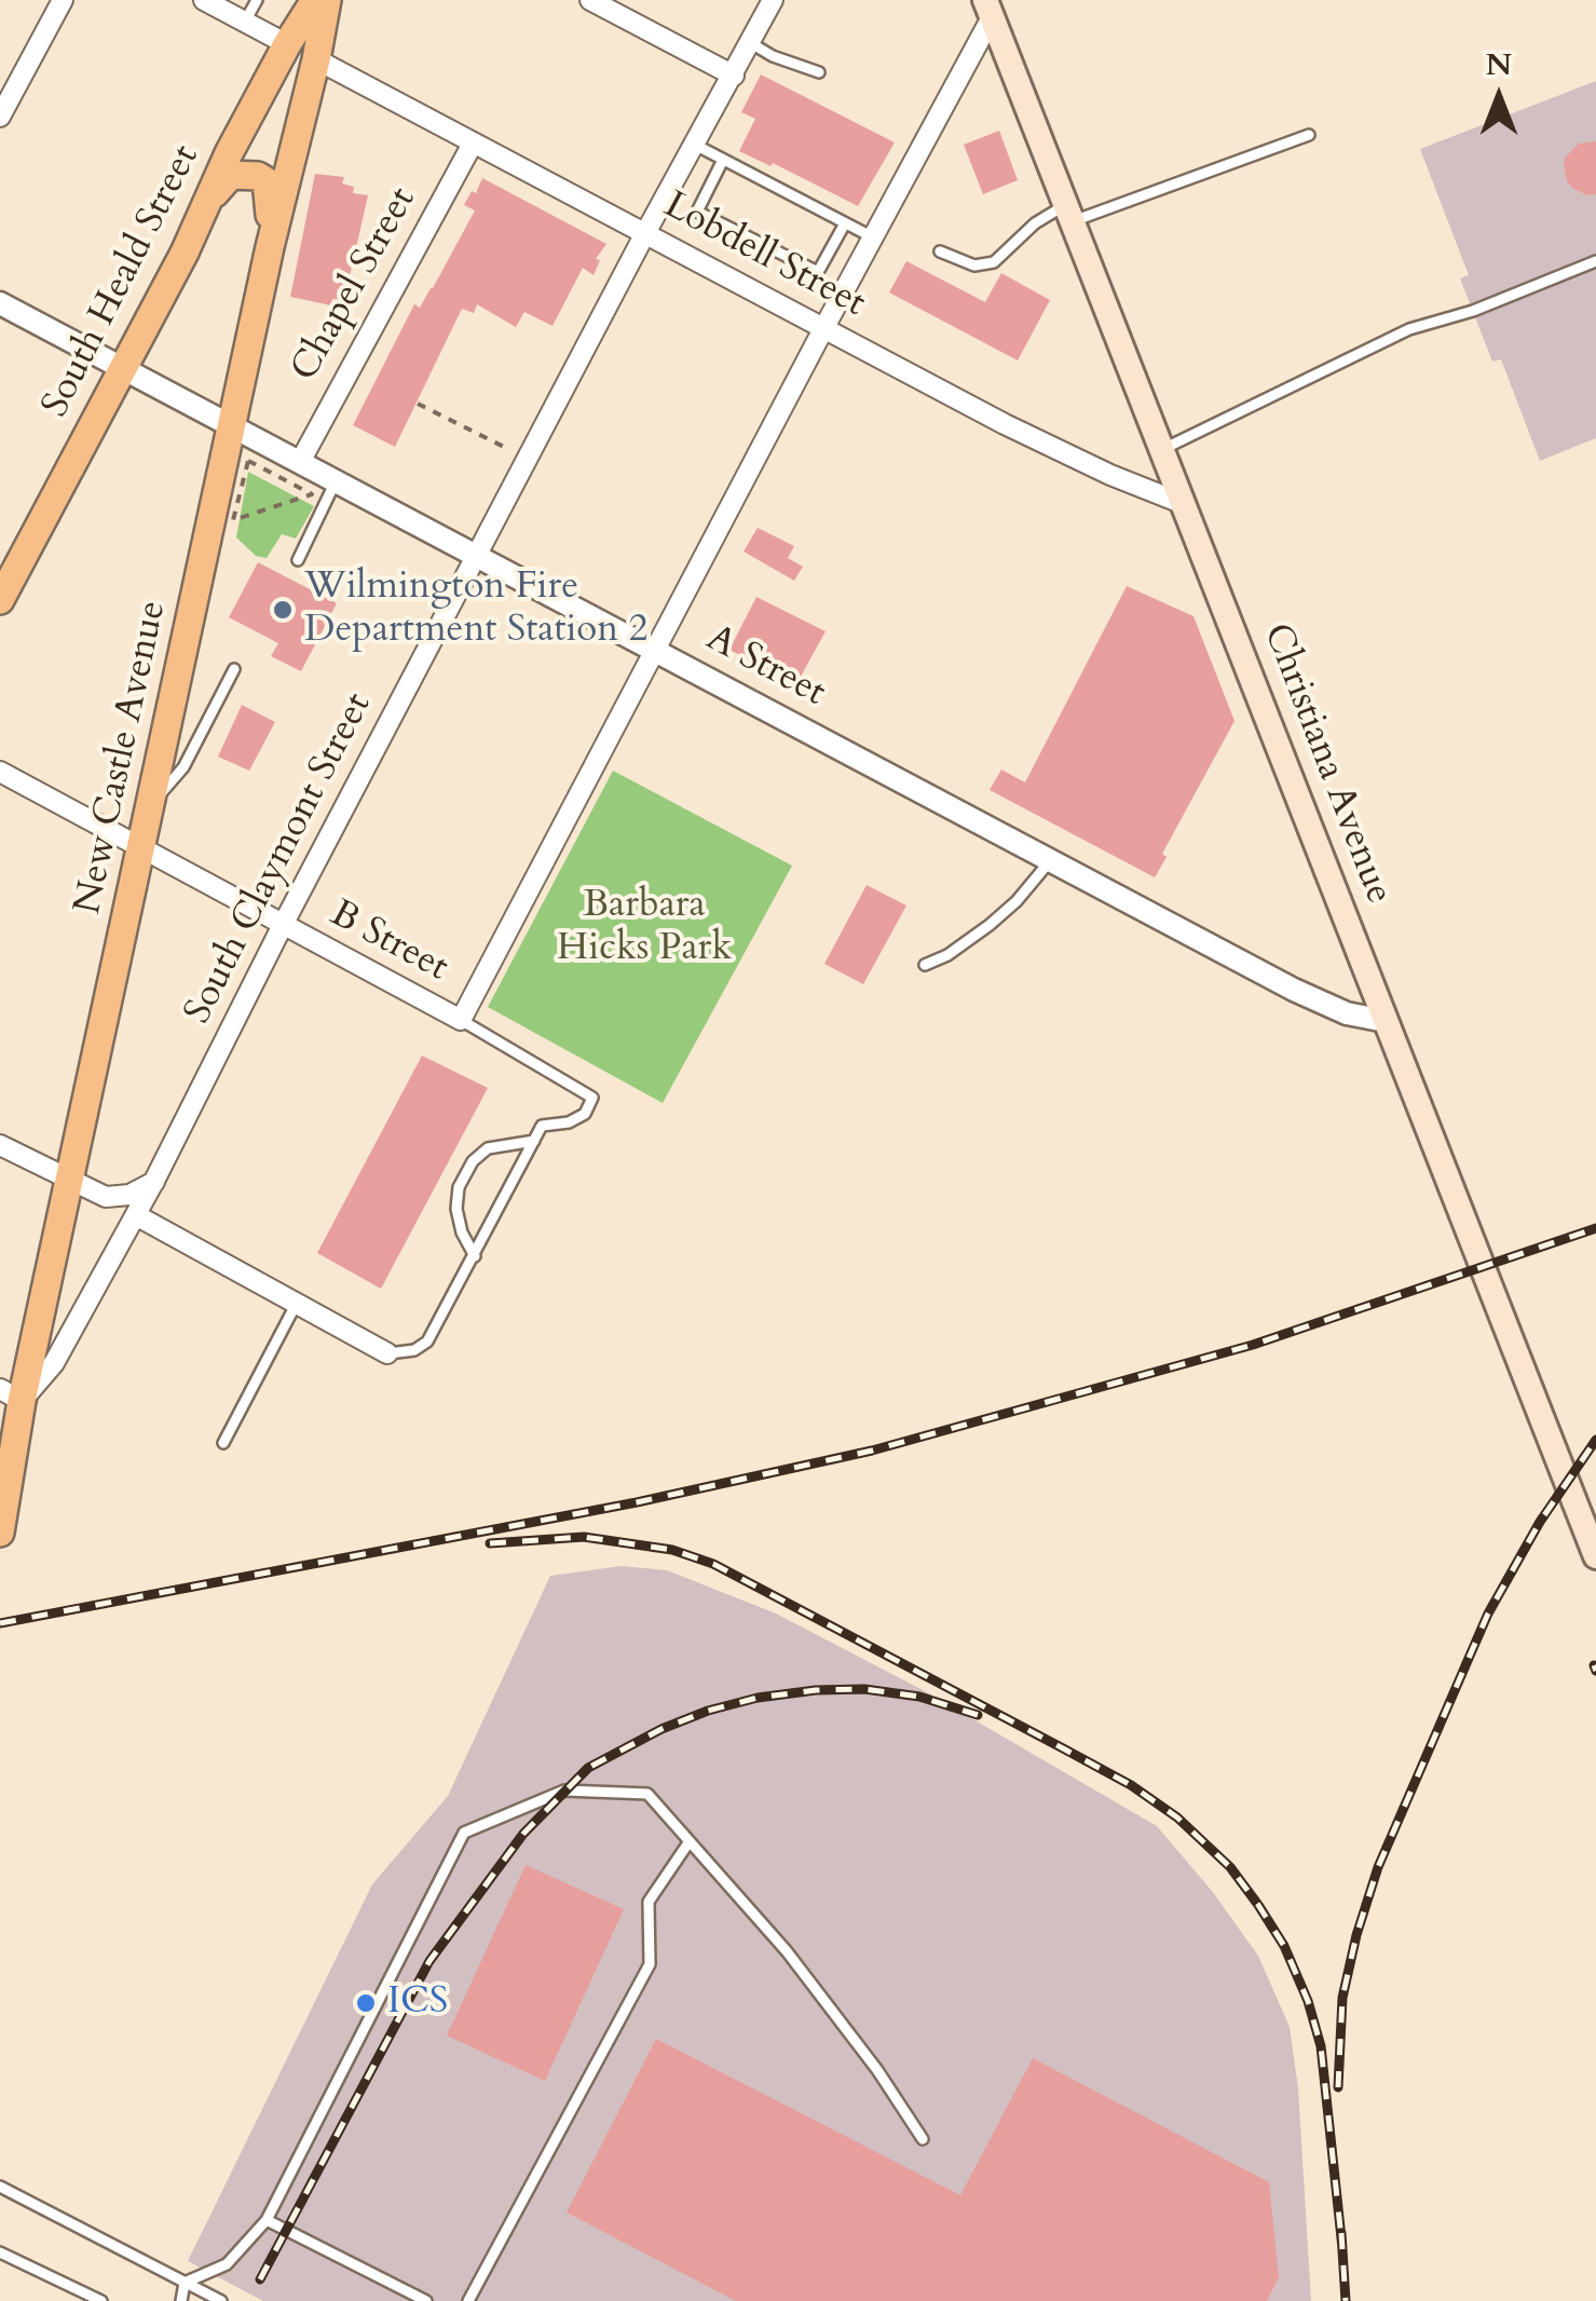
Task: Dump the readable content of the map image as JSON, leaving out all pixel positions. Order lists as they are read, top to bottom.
{
  "streets": {
    "main road": ["South Heald Street", "New Castle Avenue", "Christiana Avenue"],
    "street": [
      "Lobdell Street",
      "Chapel Street",
      "A Street",
      "South Claymont Street",
      "B Street"
    ]
  },
  "crossings": [
    ["Lobdell Street", "Chapel Street"],
    ["Lobdell Street", "New Castle Avenue"],
    ["Lobdell Street", "Christiana Avenue"],
    ["Lobdell Street", "South Claymont Street"],
    ["South Heald Street", "A Street"],
    ["Chapel Street", "A Street"],
    ["A Street", "New Castle Avenue"],
    ["A Street", "Christiana Avenue"],
    ["A Street", "South Claymont Street"],
    ["New Castle Avenue", "South Claymont Street"],
    ["New Castle Avenue", "B Street"],
    ["South Claymont Street", "B Street"]
  ],
  "parks": ["Barbara Hicks Park"],
  "places": ["Wilmington Fire Department Station 2", "ICS"],
  "north": "top"
}
